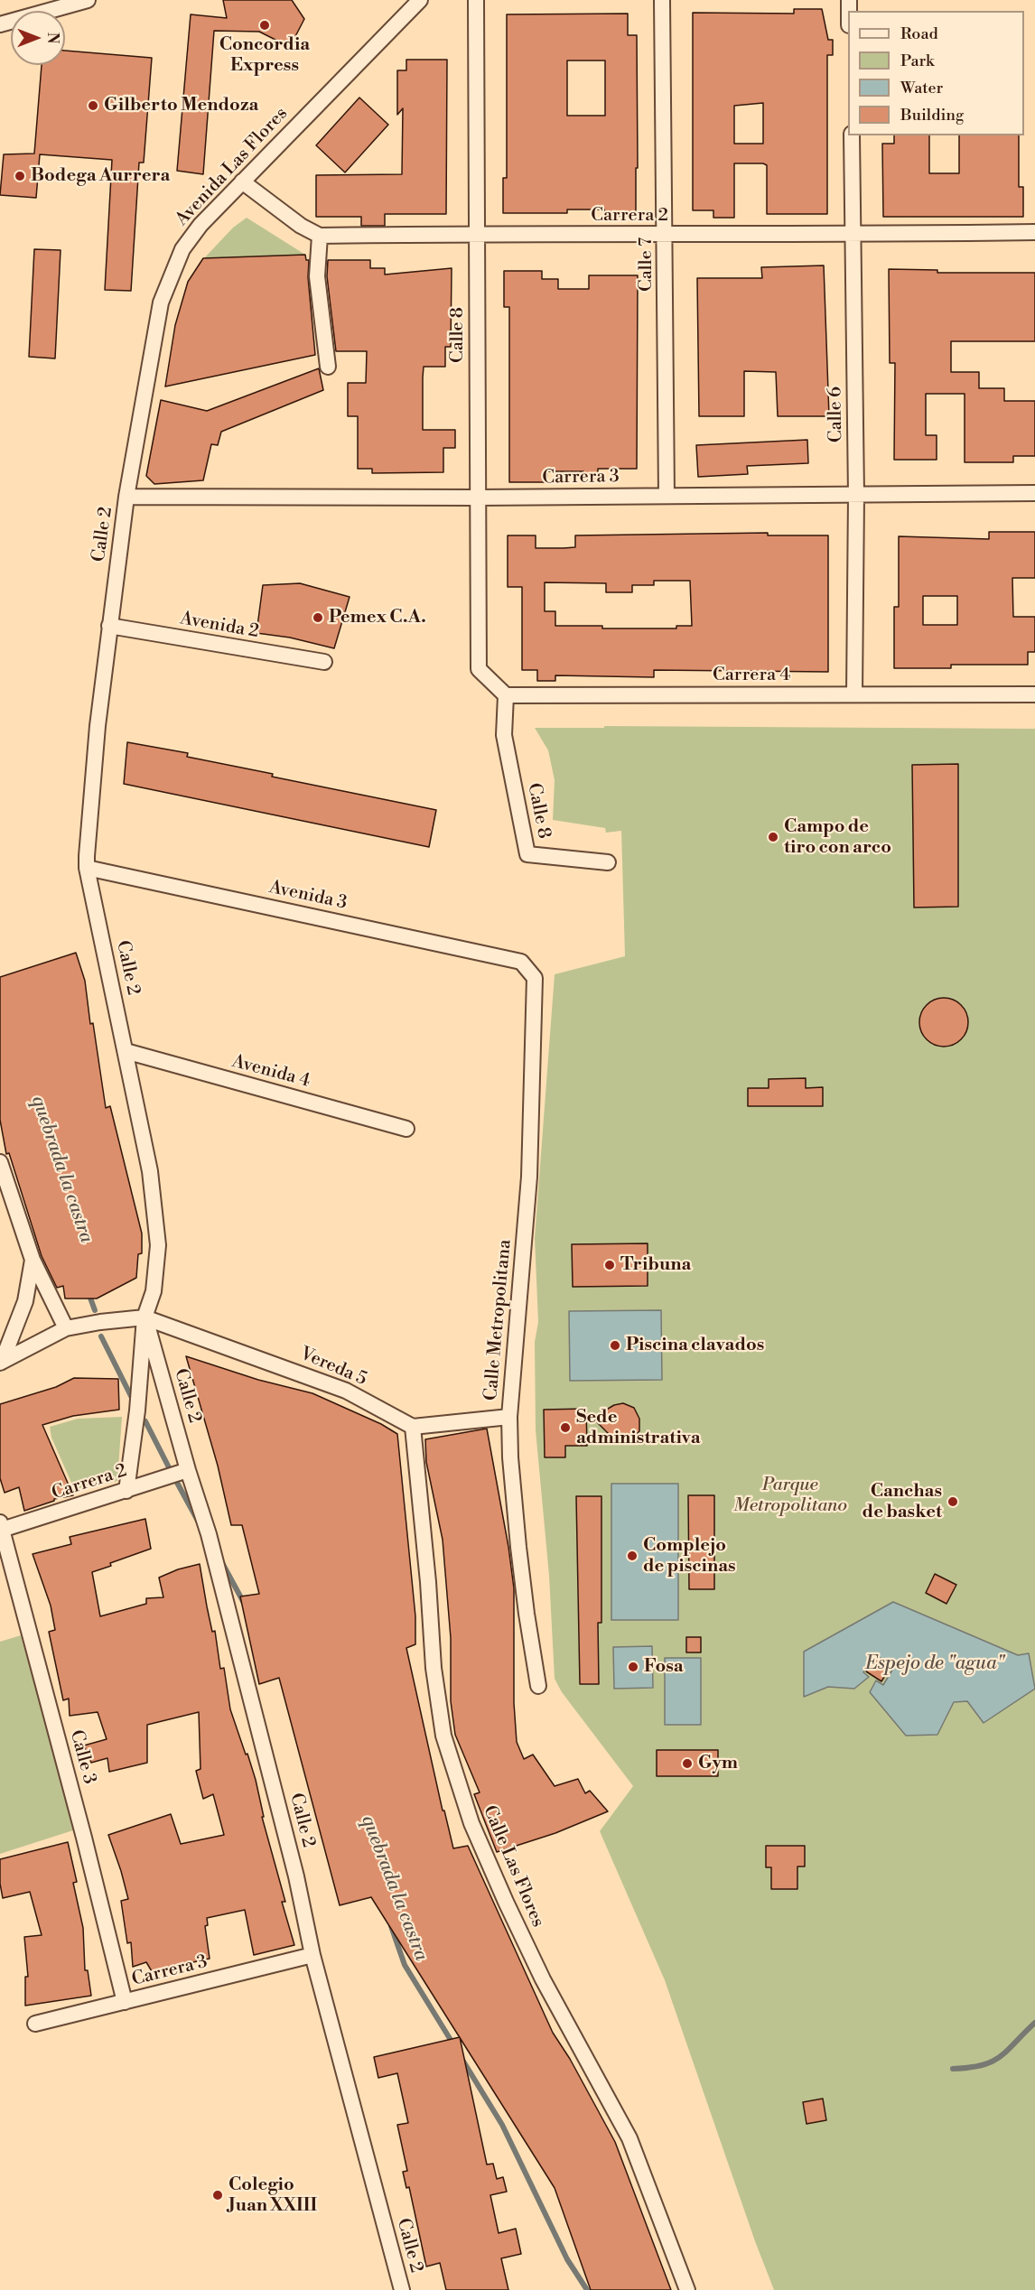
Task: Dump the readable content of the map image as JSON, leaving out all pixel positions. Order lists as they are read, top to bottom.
{
  "streets": {
    "street": [
      "Avenida Las Flores",
      "Carrera 2",
      "Calle 7",
      "Calle 8",
      "Calle 6",
      "Carrera 3",
      "Calle 2",
      "Avenida 2",
      "Carrera 4",
      "Avenida 3",
      "Avenida 4",
      "Calle Metropolitana",
      "Vereda 5",
      "Calle 3",
      "Calle Las Flores"
    ]
  },
  "crossings": [
    ["Avenida Las Flores", "Carrera 3"],
    ["Avenida Las Flores", "Calle 2"],
    ["Carrera 2", "Calle 7"],
    ["Carrera 2", "Calle 8"],
    ["Carrera 2", "Calle 6"],
    ["Carrera 2", "Calle 2"],
    ["Carrera 2", "Calle 3"],
    ["Calle 7", "Carrera 3"],
    ["Calle 8", "Carrera 3"],
    ["Calle 8", "Carrera 4"],
    ["Calle 6", "Carrera 3"],
    ["Calle 6", "Carrera 4"],
    ["Carrera 3", "Calle 2"],
    ["Carrera 3", "Calle 3"],
    ["Calle 2", "Avenida 2"],
    ["Calle 2", "Avenida 3"],
    ["Calle 2", "Avenida 4"],
    ["Calle 2", "Vereda 5"],
    ["Avenida 3", "Calle Metropolitana"],
    ["Vereda 5", "Calle Las Flores"]
  ],
  "water": ["quebrada la castra", "Espejo de \"agua\""],
  "parks": ["Parque Metropolitano"],
  "places": [
    "Concordia Express",
    "Gilberto Mendoza",
    "Bodega Aurrera",
    "Pemex C.A.",
    "Campo de tiro con arco",
    "Tribuna",
    "Piscina clavados",
    "Sede administrativa",
    "Canchas de basket",
    "Complejo de piscinas",
    "Fosa",
    "Gym",
    "Colegio Juan XXIII"
  ],
  "legend": [
    "Road",
    "Park",
    "Water",
    "Building"
  ],
  "north": "right"
}
